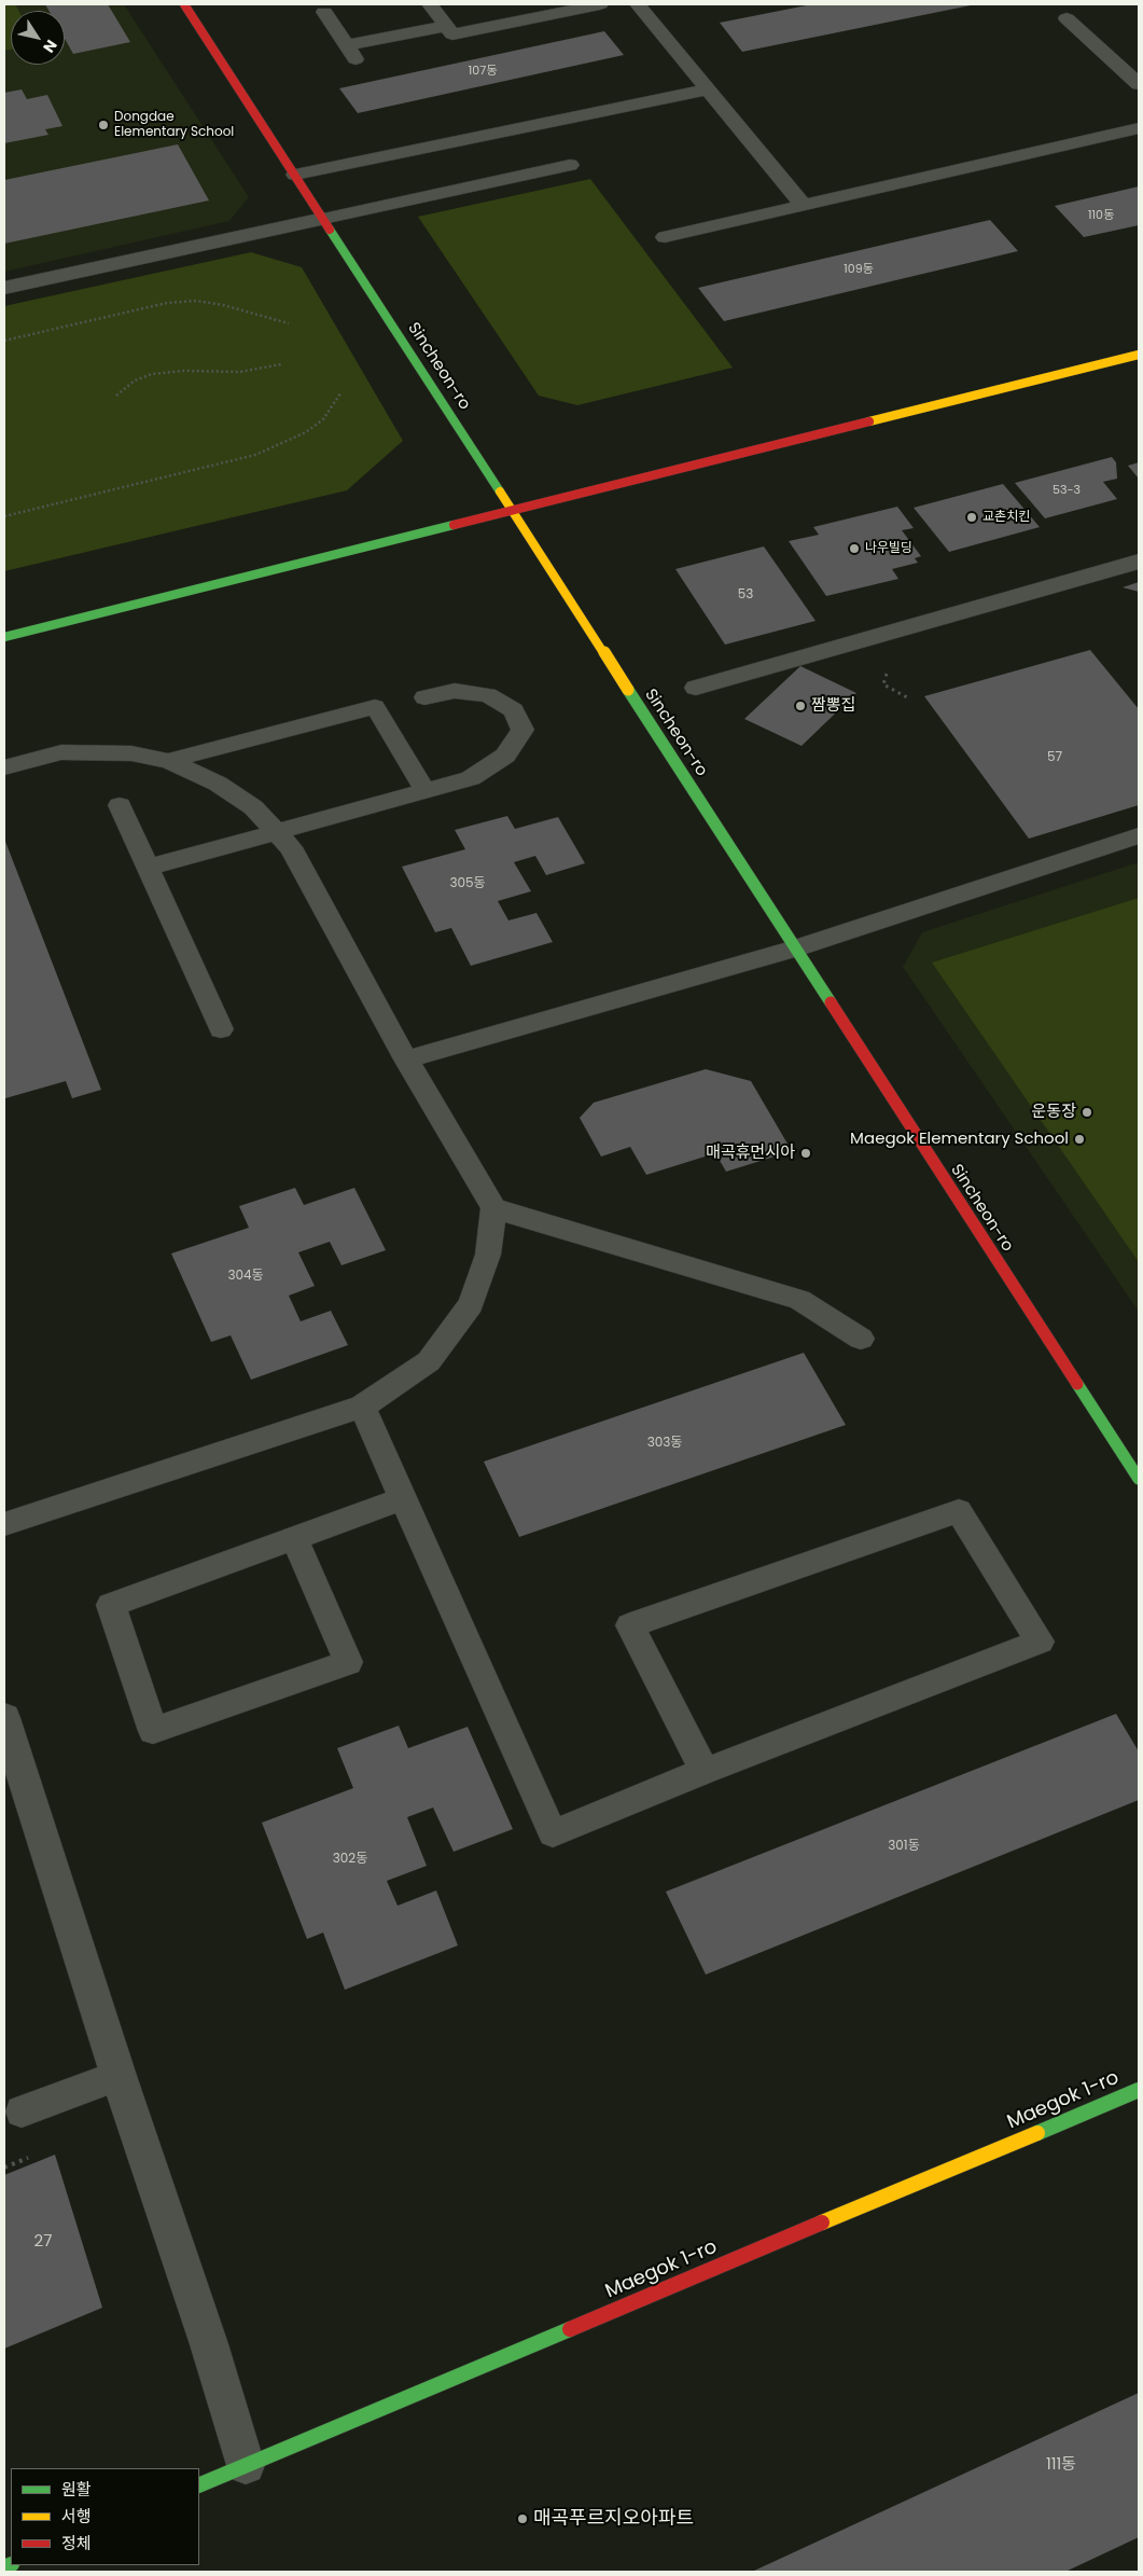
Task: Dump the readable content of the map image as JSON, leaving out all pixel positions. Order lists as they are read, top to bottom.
{
  "streets": {
    "street": ["Sincheon-ro", "Maegok 1-ro"]
  },
  "places": [
    "Dongdae Elementary School",
    "교촌치킨",
    "나우빌딩",
    "짬뽕집",
    "운동장",
    "Maegok Elementary School",
    "매곡휴먼시아",
    "매곡푸르지오아파트"
  ],
  "house_numbers": [
    "107동",
    "110동",
    "109동",
    "53-3",
    "53",
    "57",
    "305동",
    "304동",
    "303동",
    "301동",
    "302동",
    "27",
    "111동"
  ],
  "legend": ["원활", "서행", "정체"],
  "north": "bottom right"
}
